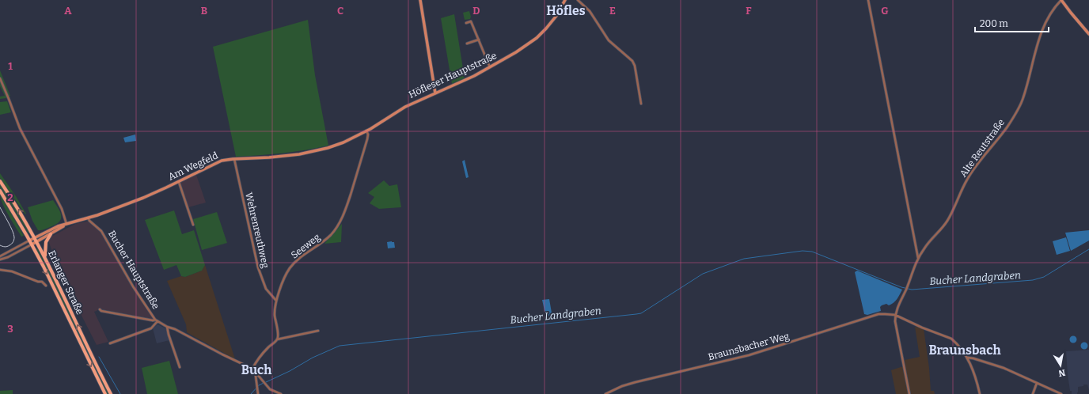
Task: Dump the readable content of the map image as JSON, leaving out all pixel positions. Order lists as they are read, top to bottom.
{
  "streets": {
    "main road": ["Erlanger Straße"],
    "street": [
      "Höfleser Hauptstraße",
      "Alte Reutstraße",
      "Am Wegfeld",
      "Wehrenreuthweg",
      "Seeweg",
      "Bucher Hauptstraße",
      "Braunsbacher Weg"
    ]
  },
  "crossings": [
    ["Höfleser Hauptstraße", "Am Wegfeld"],
    ["Höfleser Hauptstraße", "Seeweg"],
    ["Alte Reutstraße", "Braunsbacher Weg"],
    ["Am Wegfeld", "Wehrenreuthweg"],
    ["Am Wegfeld", "Seeweg"],
    ["Am Wegfeld", "Bucher Hauptstraße"],
    ["Am Wegfeld", "Erlanger Straße"],
    ["Wehrenreuthweg", "Seeweg"]
  ],
  "districts": ["Höfles", "Braunsbach", "Buch"],
  "water": ["Bucher Landgraben"],
  "scale_bar": "200 m",
  "north": "bottom",
  "grid": {
    "columns": [
      "A",
      "B",
      "C",
      "D",
      "E",
      "F",
      "G"
    ],
    "rows": ["1", "2", "3"]
  }
}
